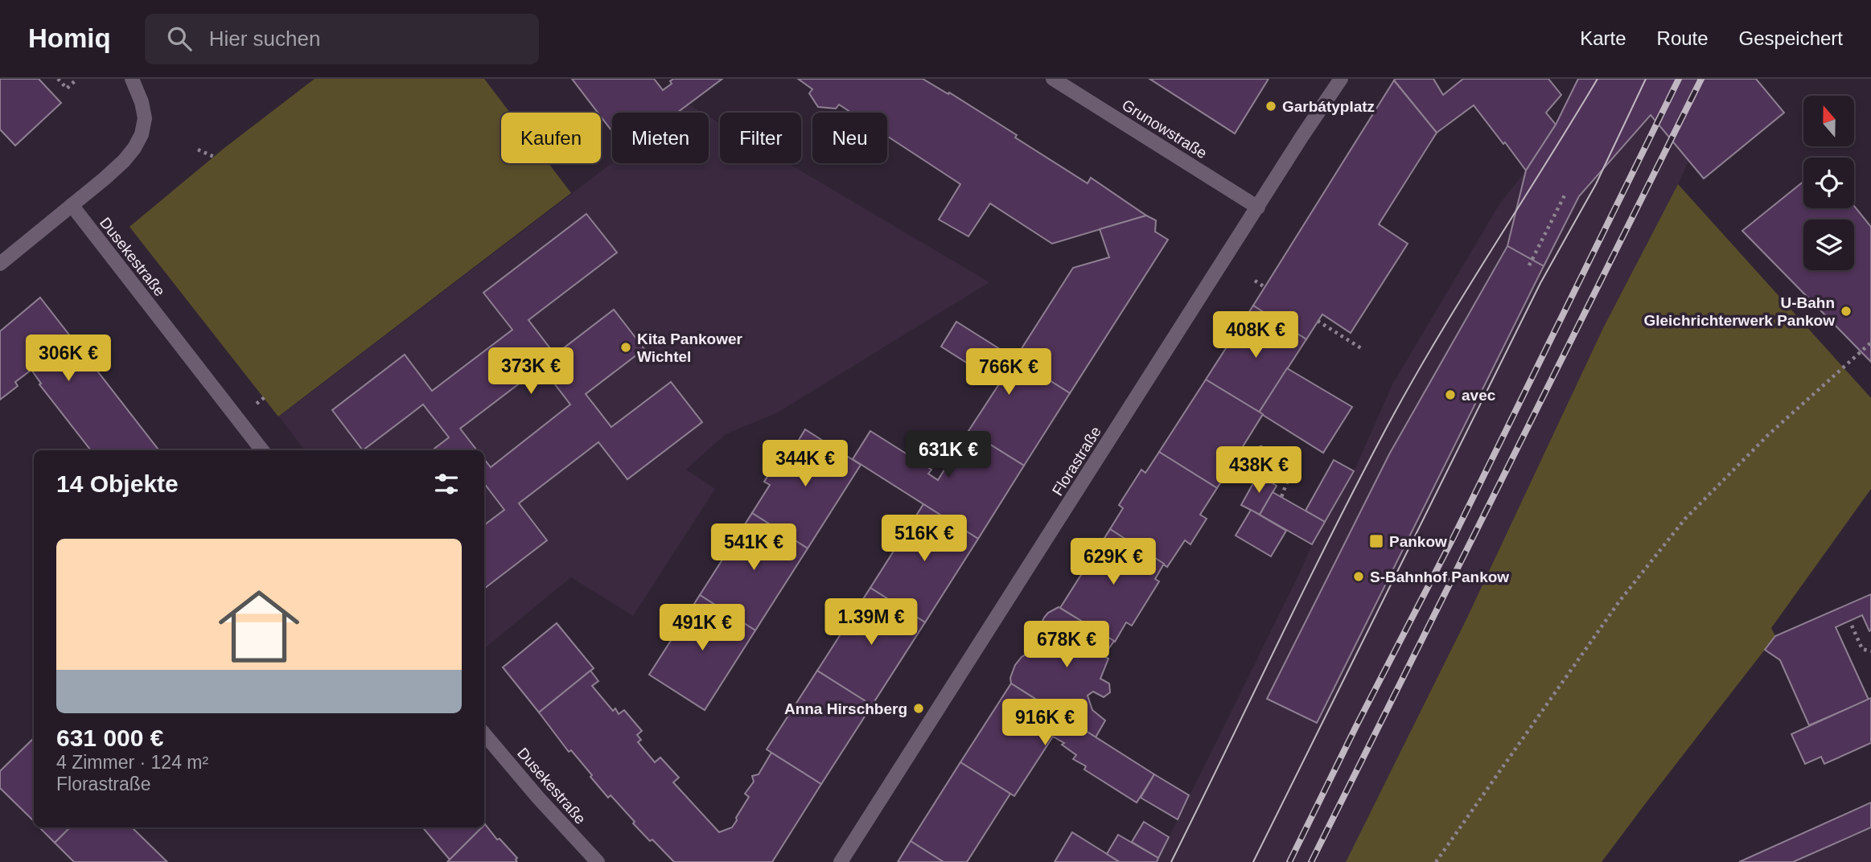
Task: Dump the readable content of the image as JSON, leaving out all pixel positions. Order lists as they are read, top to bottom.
{
  "streets": {
    "street": ["Grunowstraße", "Dusekestraße", "Florastraße"]
  },
  "crossings": [
    ["Grunowstraße", "Florastraße"]
  ],
  "places": {
    "other": [
      "Garbátyplatz",
      "U-Bahn Gleichrichterwerk Pankow",
      "Kita Pankower Wichtel",
      "avec",
      "S-Bahnhof Pankow",
      "Anna Hirschberg"
    ],
    "transit": ["Pankow"]
  },
  "north": "top",
  "page": {
    "header": "Homiq",
    "search": "Hier suchen",
    "nav": ["Karte", "Route", "Gespeichert"],
    "chip": [
      "Kaufen",
      "Mieten",
      "Filter",
      "Neu"
    ],
    "price": [
      "408K €",
      "306K €",
      "373K €",
      "766K €",
      "631K €",
      "344K €",
      "438K €",
      "516K €",
      "541K €",
      "629K €",
      "1.39M €",
      "491K €",
      "678K €",
      "916K €"
    ],
    "heading": "14 Objekte",
    "list": [
      {
        "name": "631 000 €",
        "note": "4 Zimmer · 124 m² · Florastraße"
      }
    ]
  }
}
